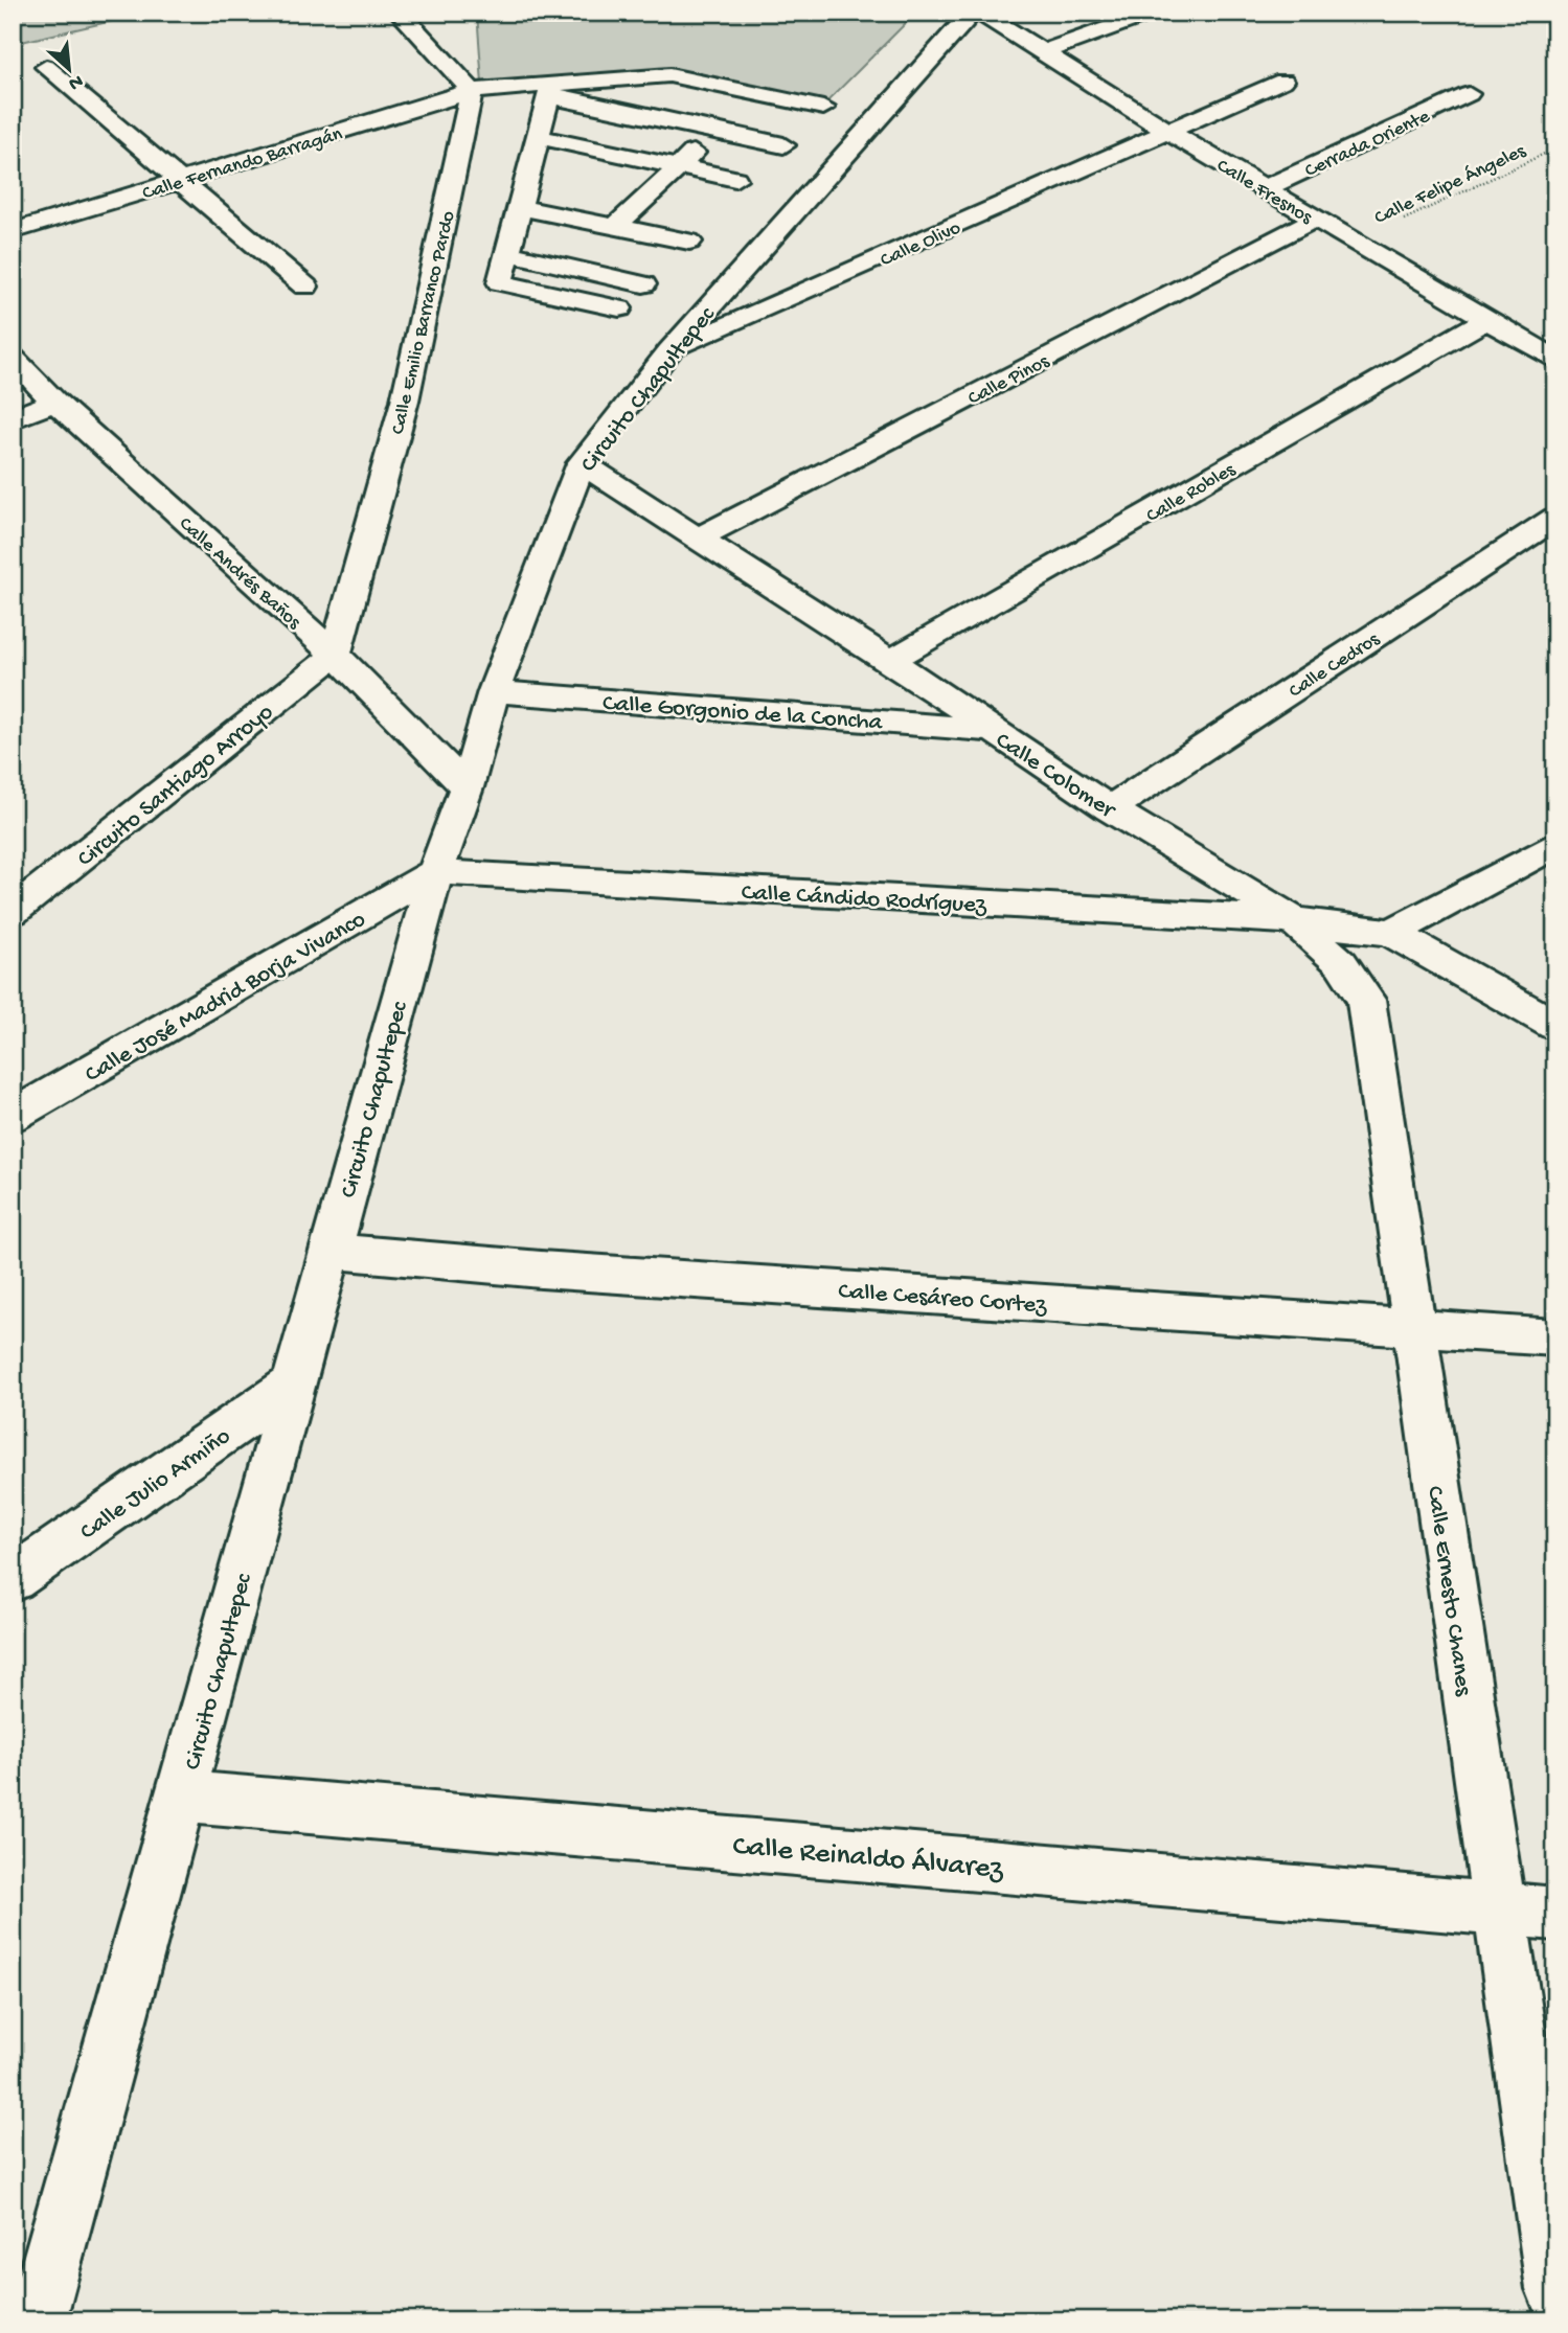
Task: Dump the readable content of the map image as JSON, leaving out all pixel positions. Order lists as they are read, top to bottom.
{
  "streets": {
    "street": [
      "Cerrada Oriente",
      "Calle Fernando Barragán",
      "Calle Fresnos",
      "Calle Olivo",
      "Calle Emilio Barranco Pardo",
      "Calle Pinos",
      "Circuito Chapultepec",
      "Calle Robles",
      "Calle Andrés Baños",
      "Calle Cedros",
      "Calle Gorgonio de la Concha",
      "Calle Colomer",
      "Circuito Santiago Arroyo",
      "Calle Cándido Rodríguez",
      "Calle José Madrid Borja Vivanco",
      "Calle Cesáreo Cortez",
      "Calle Julio Armiño",
      "Calle Ernesto Chanes",
      "Calle Reinaldo Álvarez"
    ],
    "path": ["Calle Felipe Ángeles"]
  },
  "crossings": [
    ["Cerrada Oriente", "Calle Fresnos"],
    ["Calle Fernando Barragán", "Calle Emilio Barranco Pardo"],
    ["Calle Felipe Ángeles", "Calle Fresnos"],
    ["Calle Fresnos", "Calle Olivo"],
    ["Calle Fresnos", "Calle Pinos"],
    ["Calle Fresnos", "Calle Robles"],
    ["Calle Olivo", "Circuito Chapultepec"],
    ["Calle Emilio Barranco Pardo", "Calle Andrés Baños"],
    ["Calle Emilio Barranco Pardo", "Circuito Santiago Arroyo"],
    ["Calle Pinos", "Calle Colomer"],
    ["Circuito Chapultepec", "Calle Andrés Baños"],
    ["Circuito Chapultepec", "Calle Gorgonio de la Concha"],
    ["Circuito Chapultepec", "Calle Colomer"],
    ["Circuito Chapultepec", "Calle Cándido Rodríguez"],
    ["Circuito Chapultepec", "Calle José Madrid Borja Vivanco"],
    ["Circuito Chapultepec", "Calle Cesáreo Cortez"],
    ["Circuito Chapultepec", "Calle Julio Armiño"],
    ["Circuito Chapultepec", "Calle Reinaldo Álvarez"],
    ["Calle Robles", "Calle Colomer"],
    ["Calle Andrés Baños", "Circuito Santiago Arroyo"],
    ["Calle Cedros", "Calle Colomer"],
    ["Calle Gorgonio de la Concha", "Calle Colomer"],
    ["Calle Colomer", "Calle Cándido Rodríguez"],
    ["Calle Colomer", "Calle Ernesto Chanes"],
    ["Calle Cándido Rodríguez", "Calle José Madrid Borja Vivanco"],
    ["Calle Cándido Rodríguez", "Calle Ernesto Chanes"],
    ["Calle Cesáreo Cortez", "Calle Ernesto Chanes"],
    ["Calle Ernesto Chanes", "Calle Reinaldo Álvarez"]
  ],
  "north": "bottom right"
}
